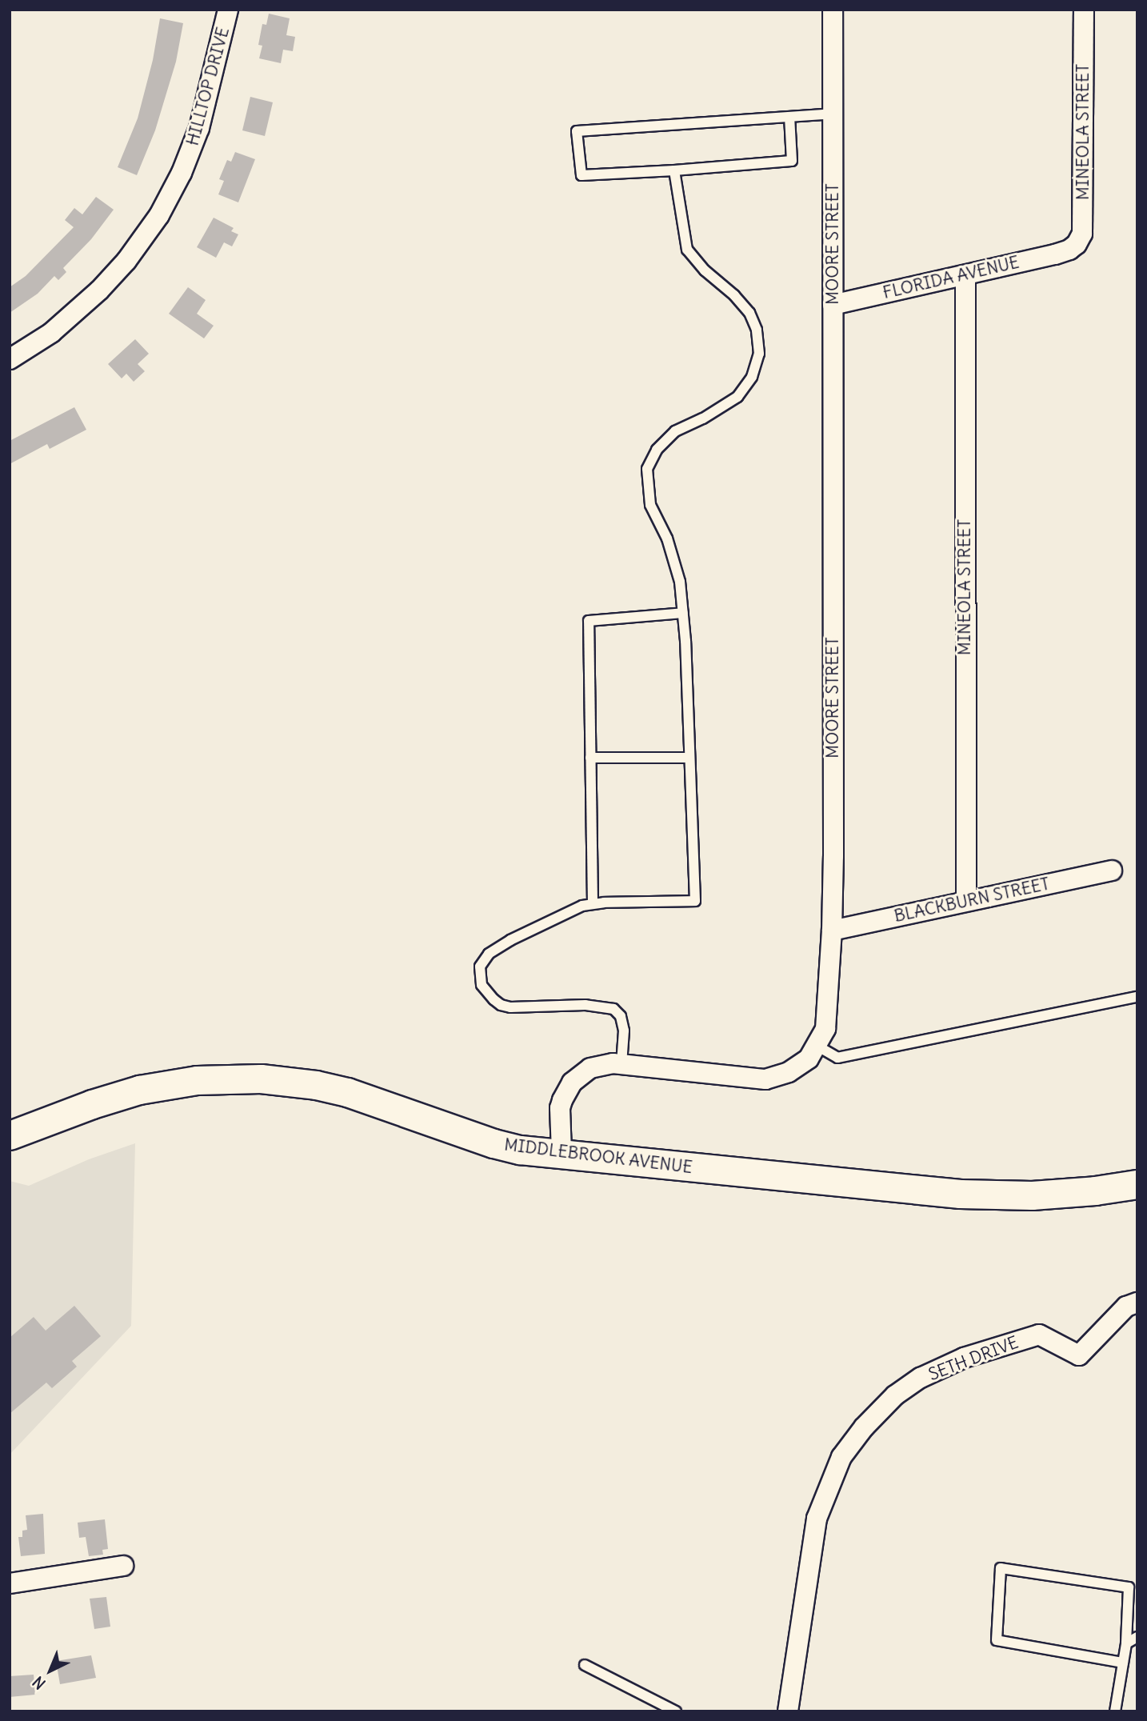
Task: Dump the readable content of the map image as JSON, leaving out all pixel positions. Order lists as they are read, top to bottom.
{
  "streets": {
    "main road": ["MIDDLEBROOK AVENUE"],
    "street": [
      "HILLTOP DRIVE",
      "MINEOLA STREET",
      "MOORE STREET",
      "FLORIDA AVENUE",
      "BLACKBURN STREET",
      "SETH DRIVE"
    ]
  },
  "crossings": [
    ["MINEOLA STREET", "FLORIDA AVENUE"],
    ["MINEOLA STREET", "BLACKBURN STREET"],
    ["MOORE STREET", "FLORIDA AVENUE"],
    ["MOORE STREET", "BLACKBURN STREET"],
    ["MOORE STREET", "MIDDLEBROOK AVENUE"]
  ],
  "north": "bottom left"
}
